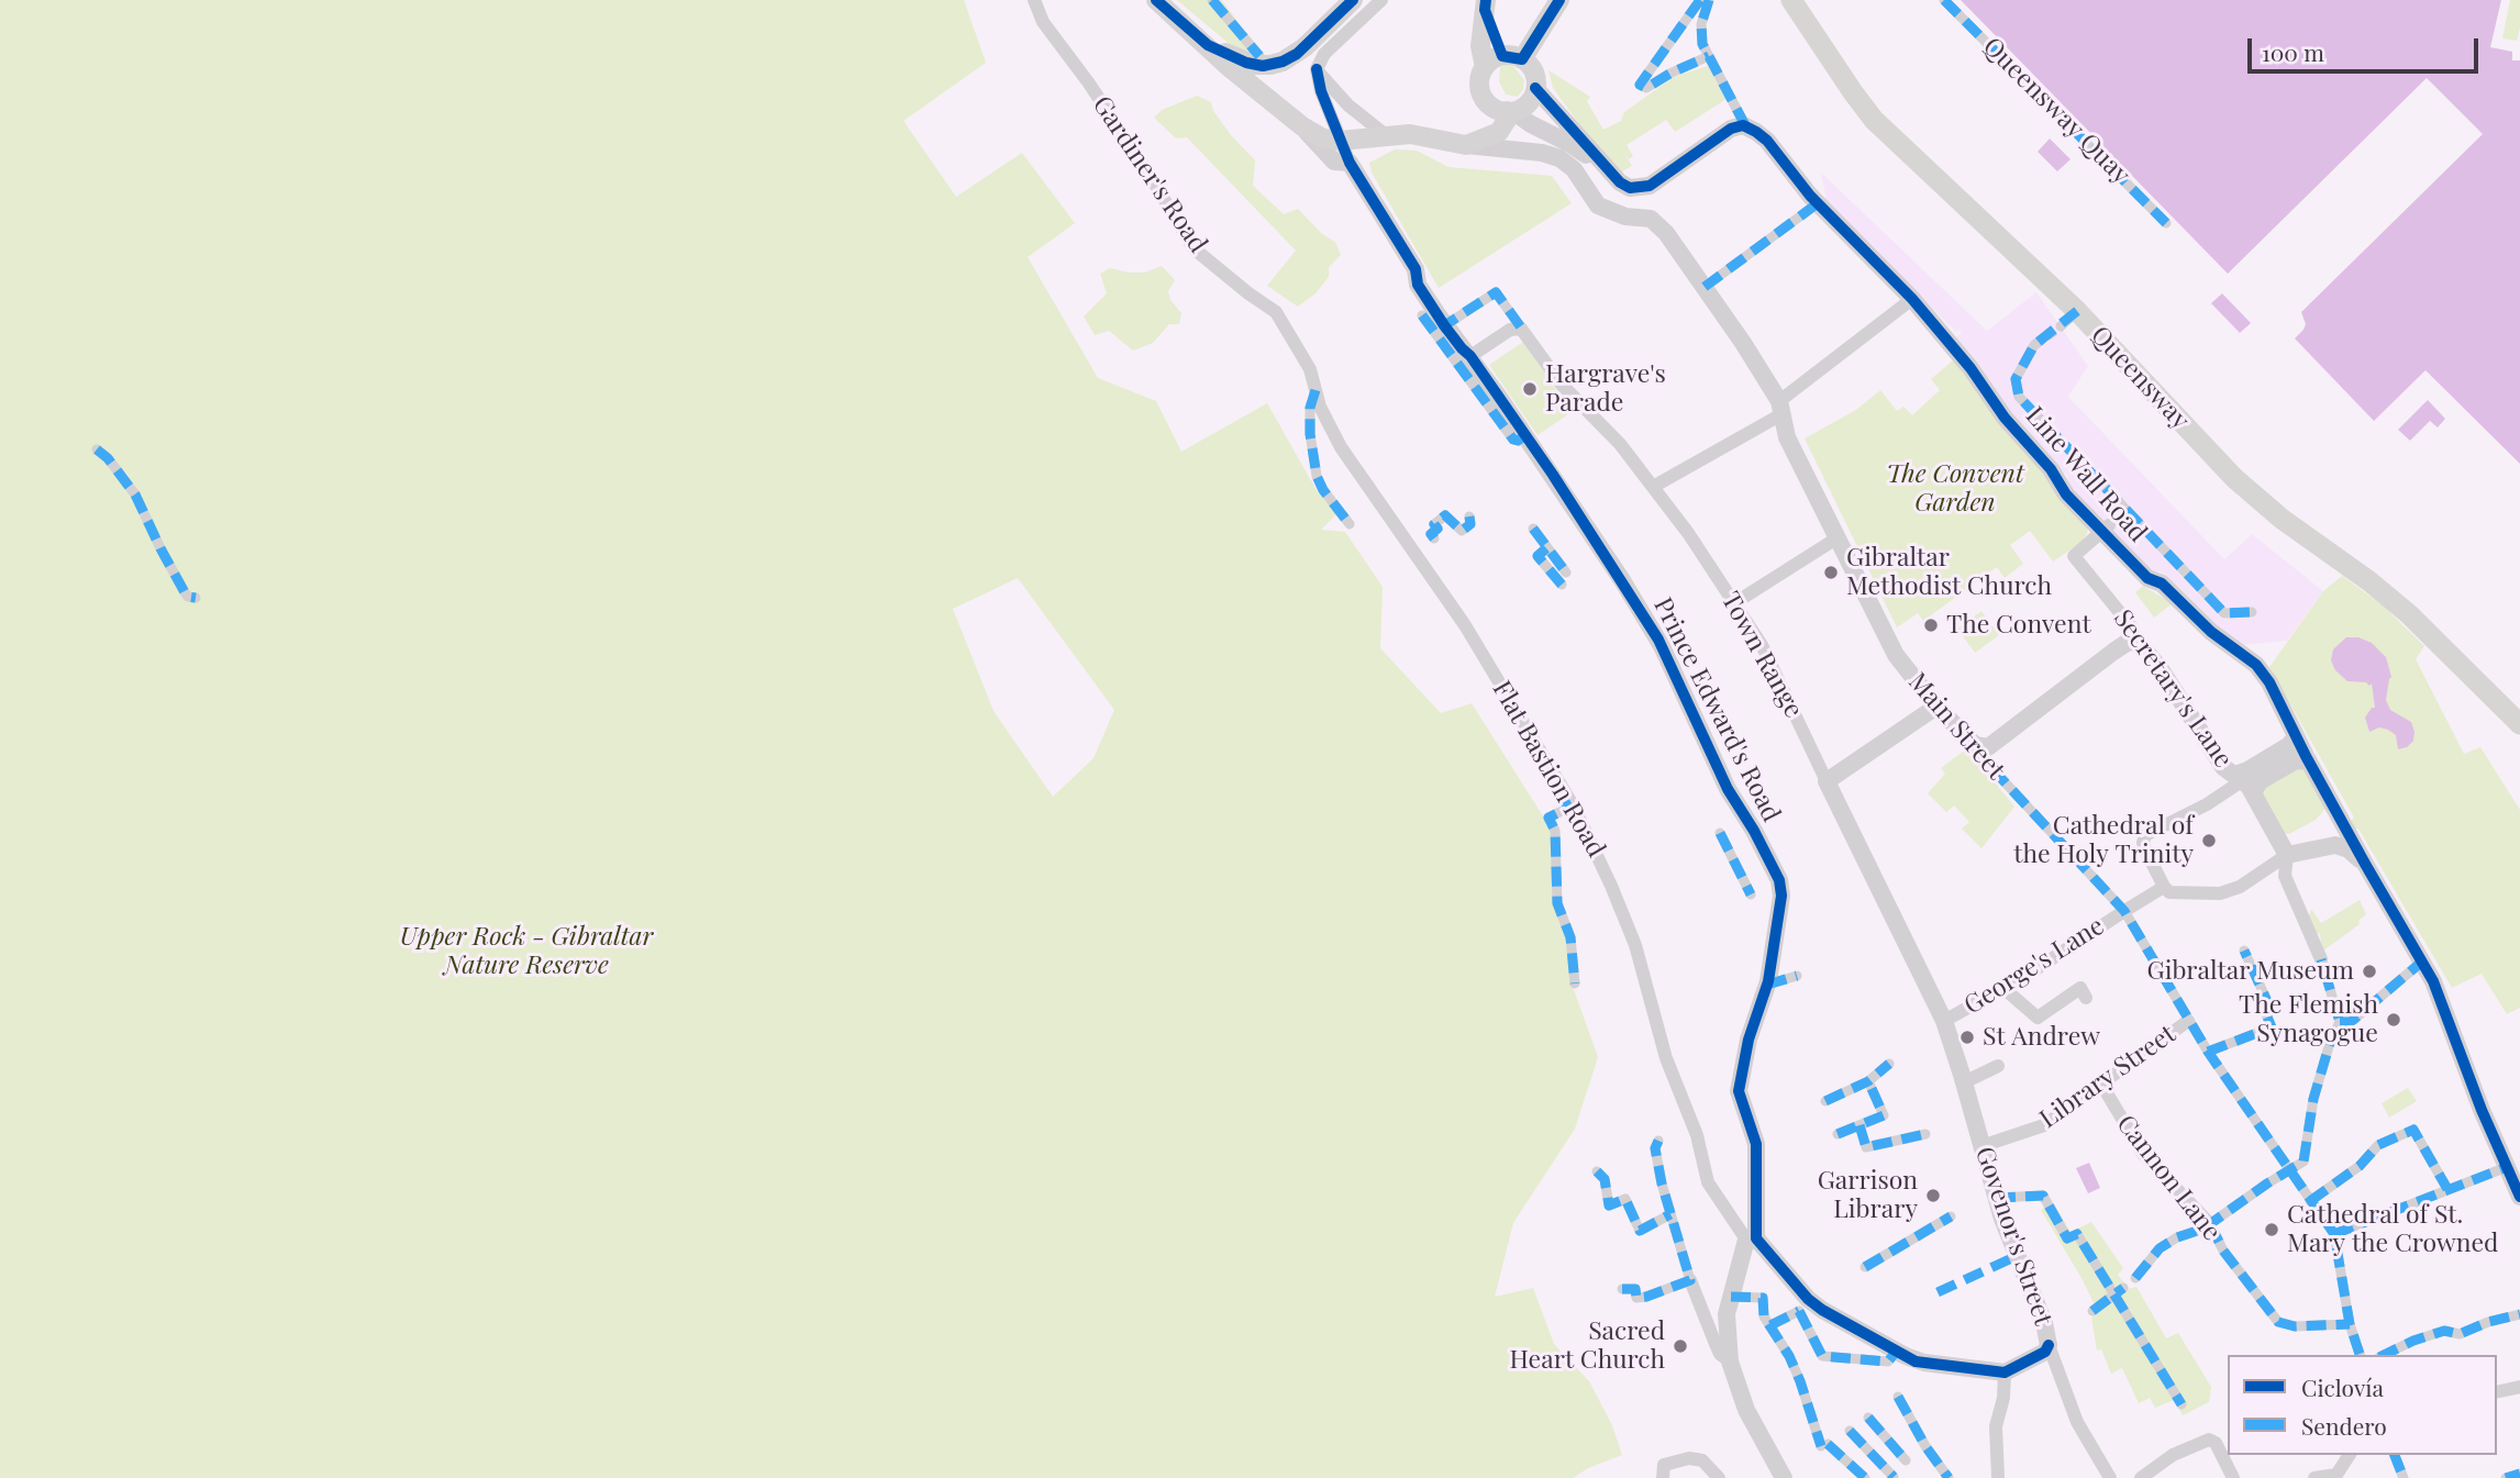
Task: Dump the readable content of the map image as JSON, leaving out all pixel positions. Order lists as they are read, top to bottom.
{
  "streets": {
    "main road": ["Queensway"],
    "street": [
      "Queensway Quay",
      "Gardiner's Road",
      "Line Wall Road",
      "Town Range",
      "Secretary's Lane",
      "Prince Edward's Road",
      "Main Street",
      "Flat Bastion Road",
      "George's Lane",
      "Library Street",
      "Cannon Lane",
      "Govenor's Street"
    ]
  },
  "crossings": [
    ["Gardiner's Road", "Flat Bastion Road"],
    ["Line Wall Road", "Secretary's Lane"],
    ["Town Range", "George's Lane"],
    ["Town Range", "Govenor's Street"],
    ["Prince Edward's Road", "Flat Bastion Road"],
    ["Main Street", "George's Lane"],
    ["Main Street", "Library Street"],
    ["Main Street", "Cannon Lane"],
    ["Library Street", "Cannon Lane"],
    ["Library Street", "Govenor's Street"]
  ],
  "parks": ["The Convent Garden", "Upper Rock - Gibraltar Nature Reserve"],
  "places": [
    "Hargrave's Parade",
    "Gibraltar Methodist Church",
    "The Convent",
    "Cathedral of the Holy Trinity",
    "Gibraltar Museum",
    "The Flemish Synagogue",
    "St Andrew",
    "Garrison Library",
    "Cathedral of St. Mary the Crowned",
    "Sacred Heart Church"
  ],
  "legend": ["Ciclovía", "Sendero"],
  "scale_bar": "100 m"
}
